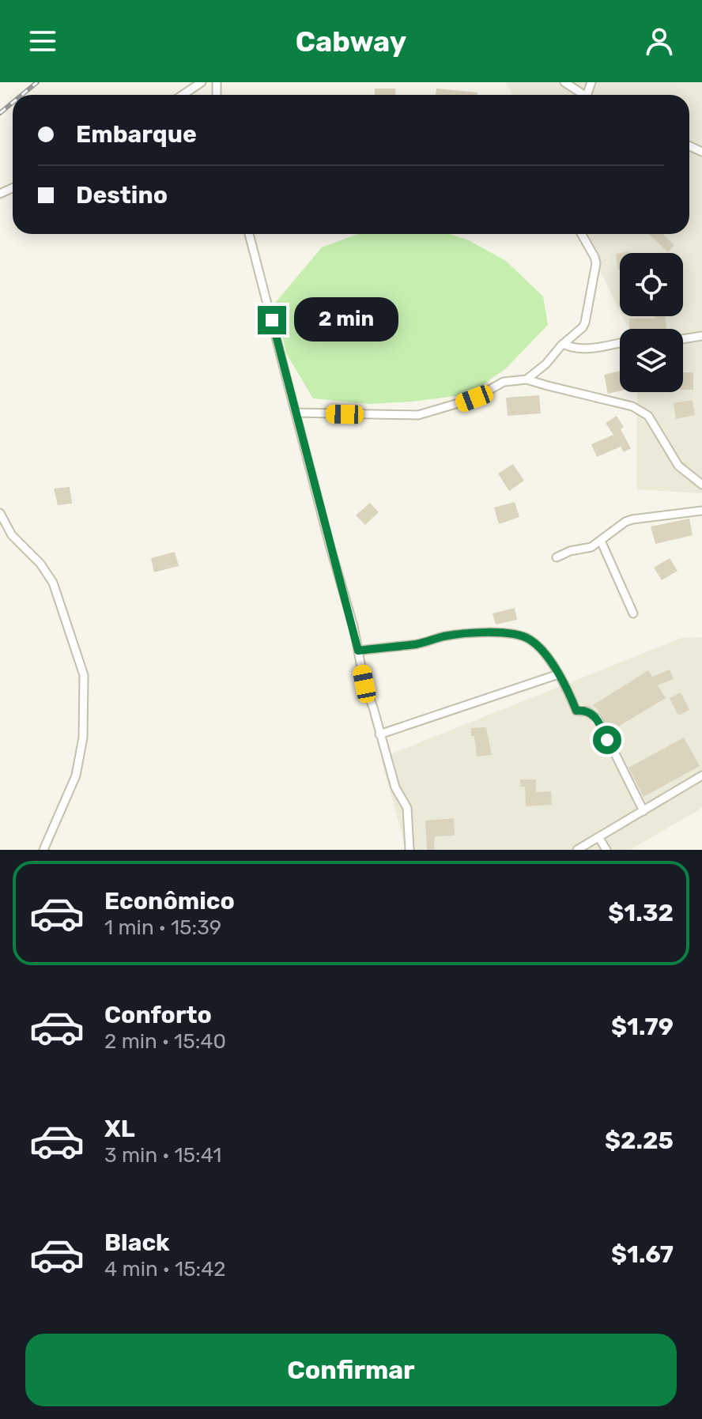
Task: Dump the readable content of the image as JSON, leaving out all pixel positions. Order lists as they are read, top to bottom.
{
  "page": {
    "header": "Cabway",
    "banner": ["Embarque", "Destino"],
    "bubble": "2 min",
    "list": [
      {
        "name": "Econômico",
        "note": "1 min · 15:39",
        "value": "$1.32"
      },
      {
        "name": "Conforto",
        "note": "2 min · 15:40",
        "value": "$1.79"
      },
      {
        "name": "XL",
        "note": "3 min · 15:41",
        "value": "$2.25"
      },
      {
        "name": "Black",
        "note": "4 min · 15:42",
        "value": "$1.67"
      }
    ],
    "buttons": "Confirmar"
  }
}
